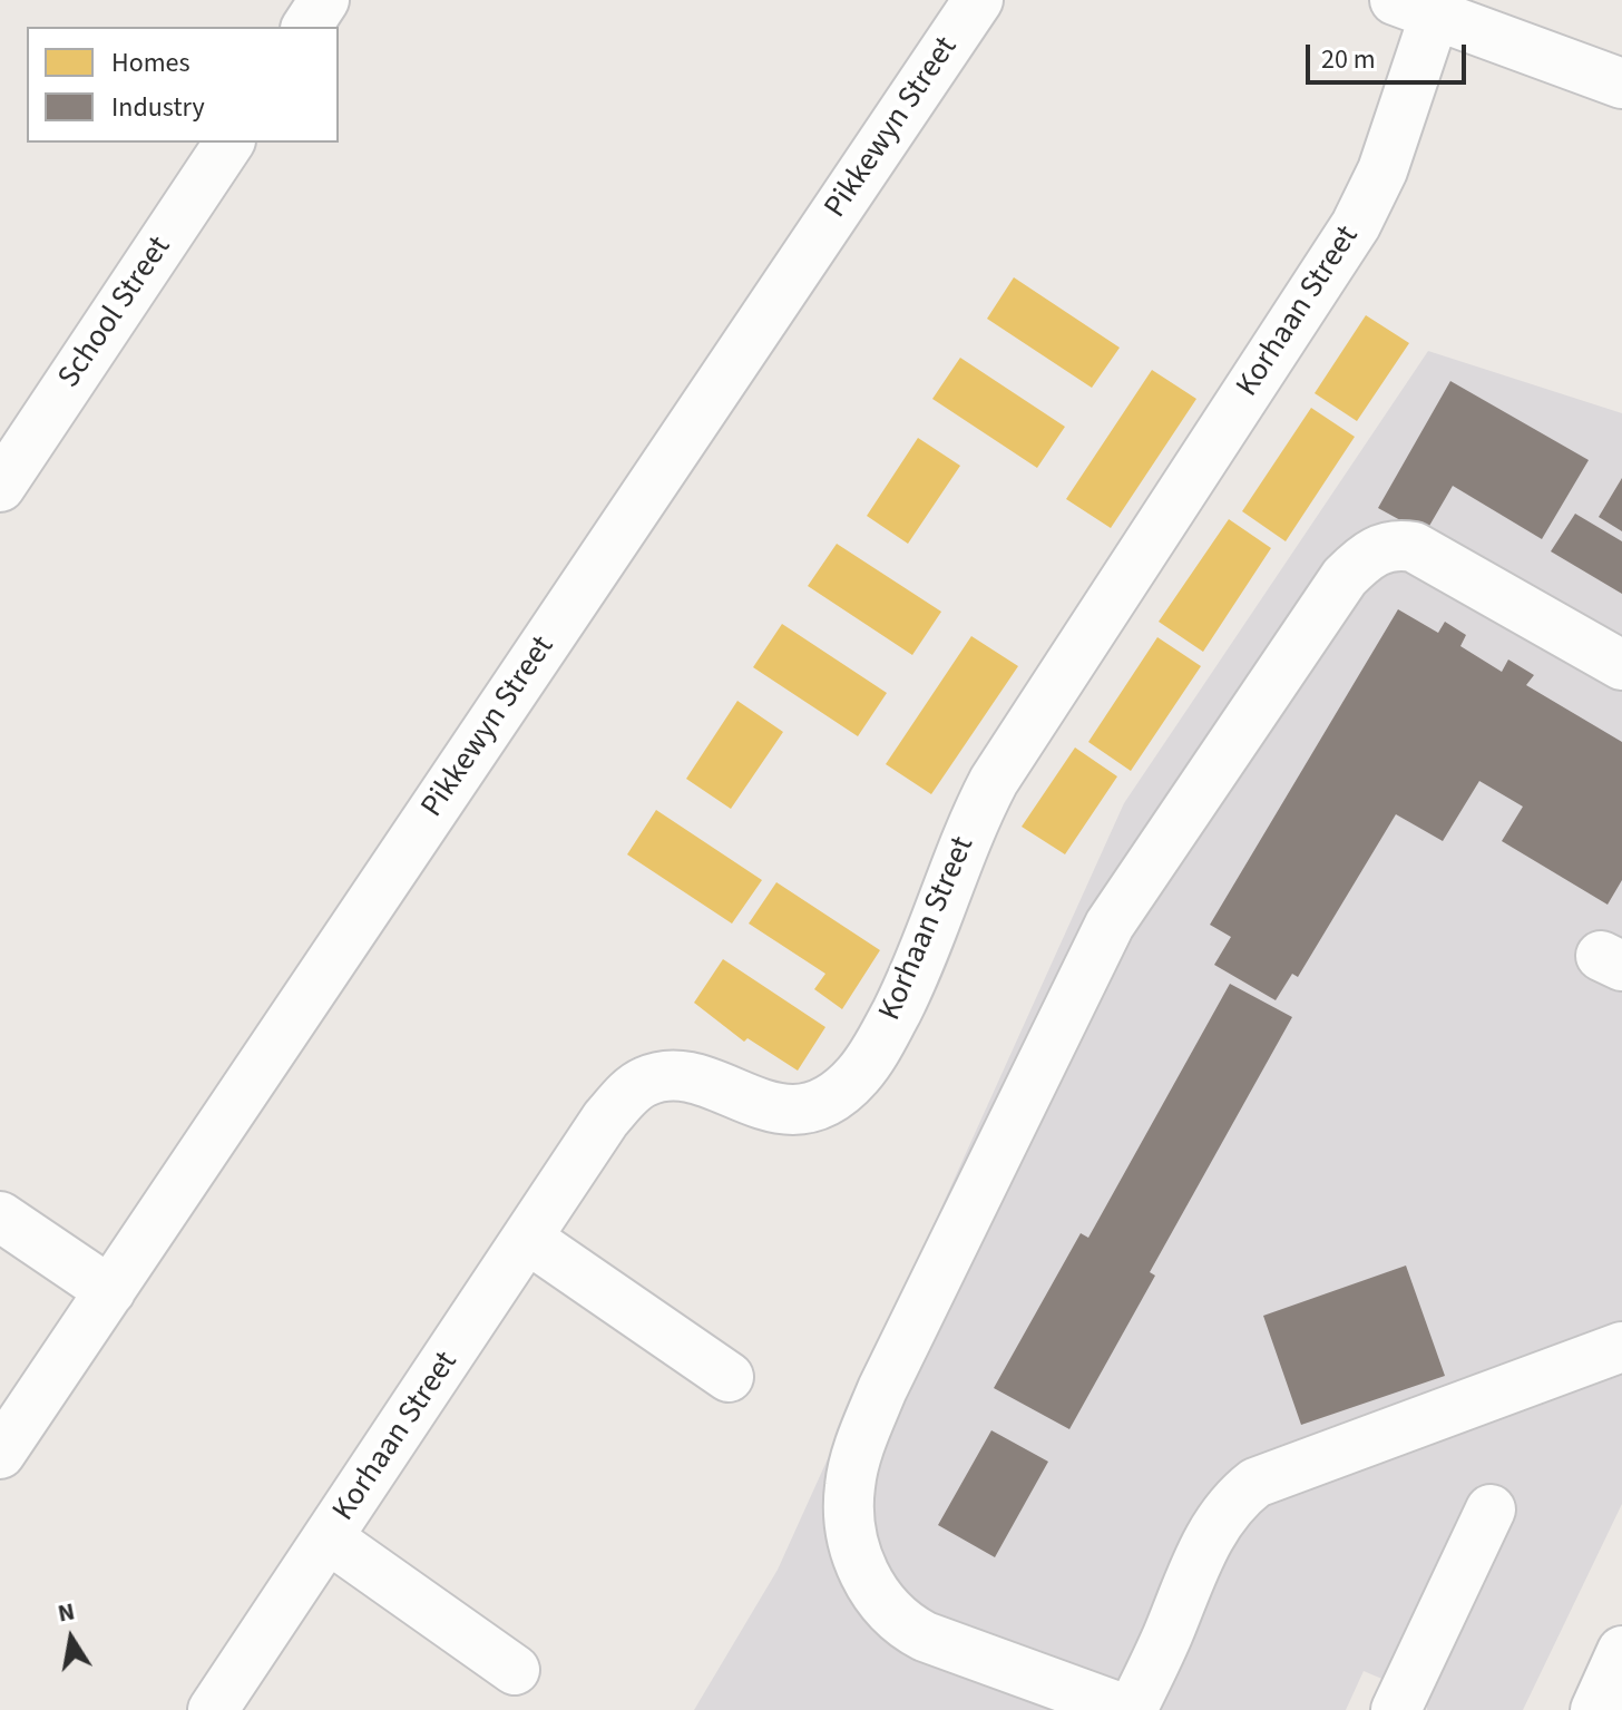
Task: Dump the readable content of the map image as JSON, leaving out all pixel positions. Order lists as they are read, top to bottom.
{
  "streets": {
    "street": ["Pikkewyn Street", "Korhaan Street", "School Street"]
  },
  "legend": ["Homes", "Industry"],
  "scale_bar": "20 m",
  "north": "top"
}
